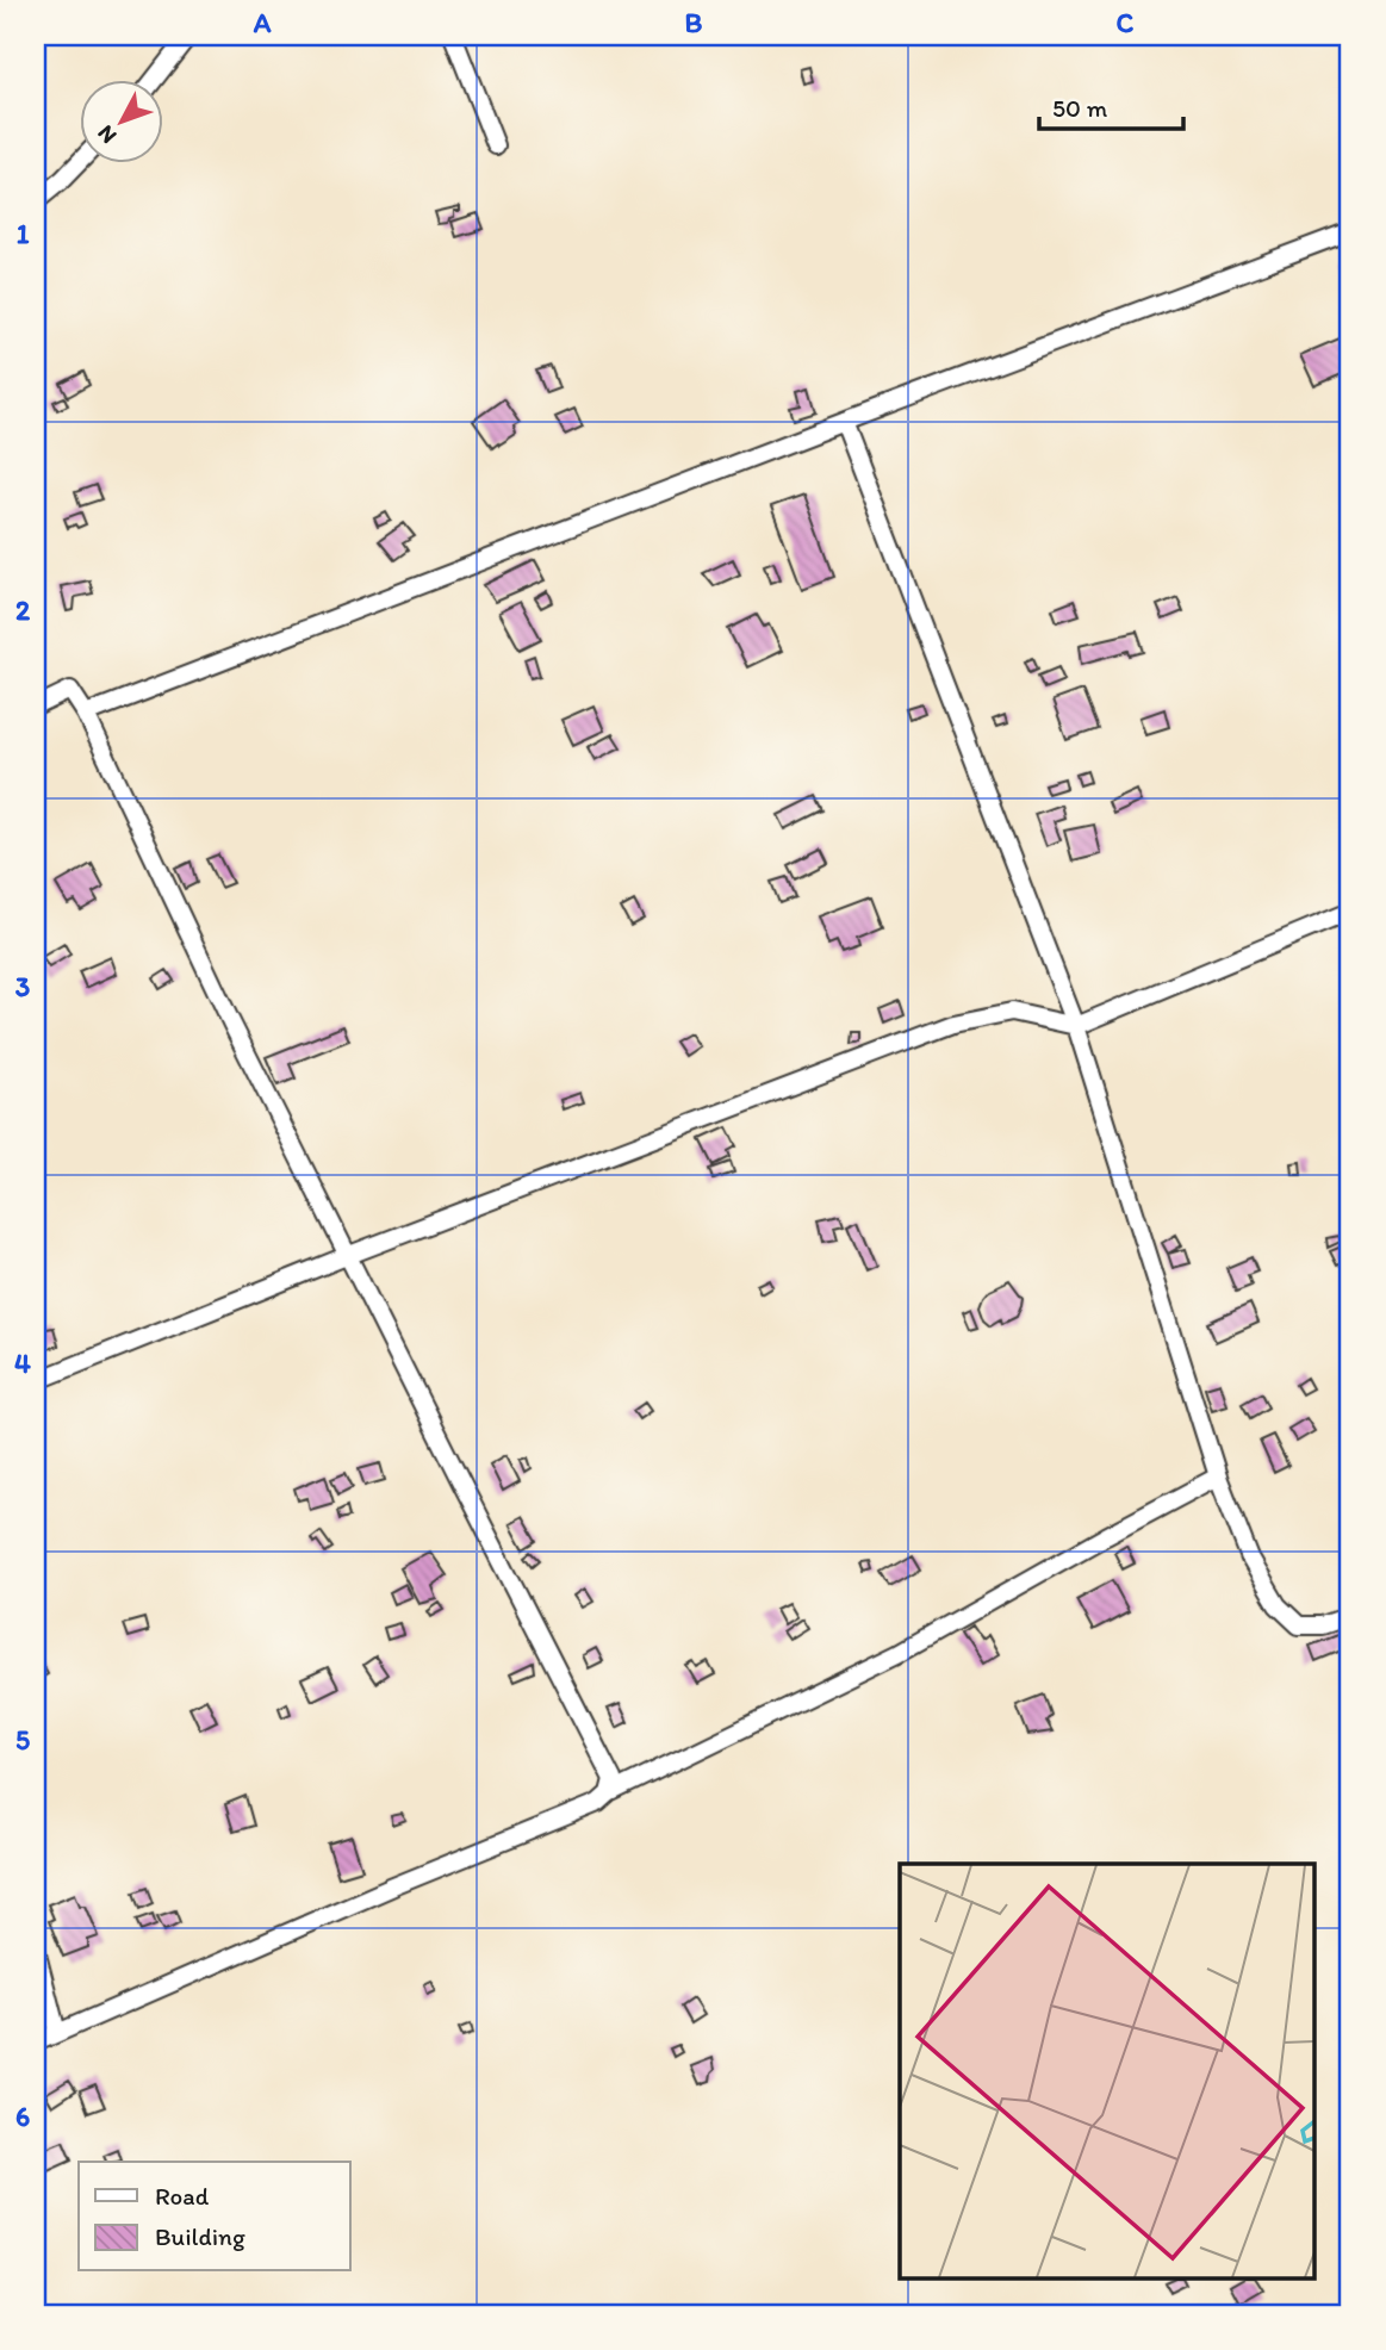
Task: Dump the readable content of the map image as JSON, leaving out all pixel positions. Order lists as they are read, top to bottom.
{
  "legend": ["Road", "Building"],
  "scale_bar": "50 m",
  "north": "bottom left",
  "grid": {
    "columns": ["A", "B", "C"],
    "rows": [
      "1",
      "2",
      "3",
      "4",
      "5",
      "6"
    ]
  }
}
